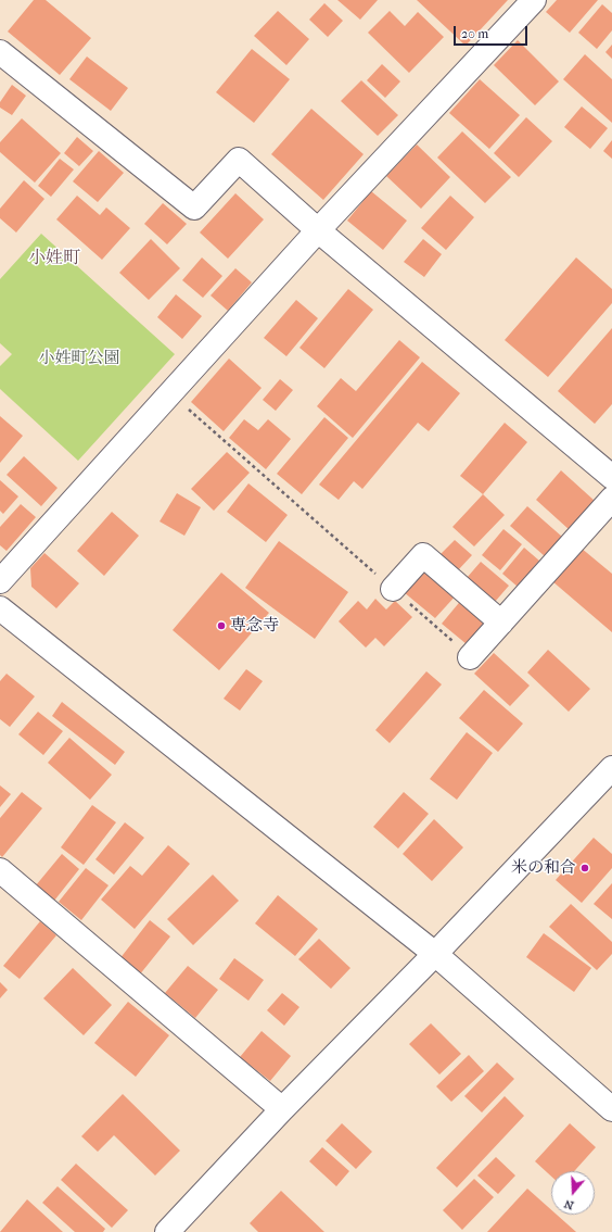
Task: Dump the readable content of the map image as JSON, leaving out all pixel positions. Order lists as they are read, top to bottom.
{
  "districts": ["小姓町"],
  "parks": ["小姓町公園"],
  "places": ["専念寺", "米の和合"],
  "scale_bar": "20 m",
  "north": "bottom"
}
